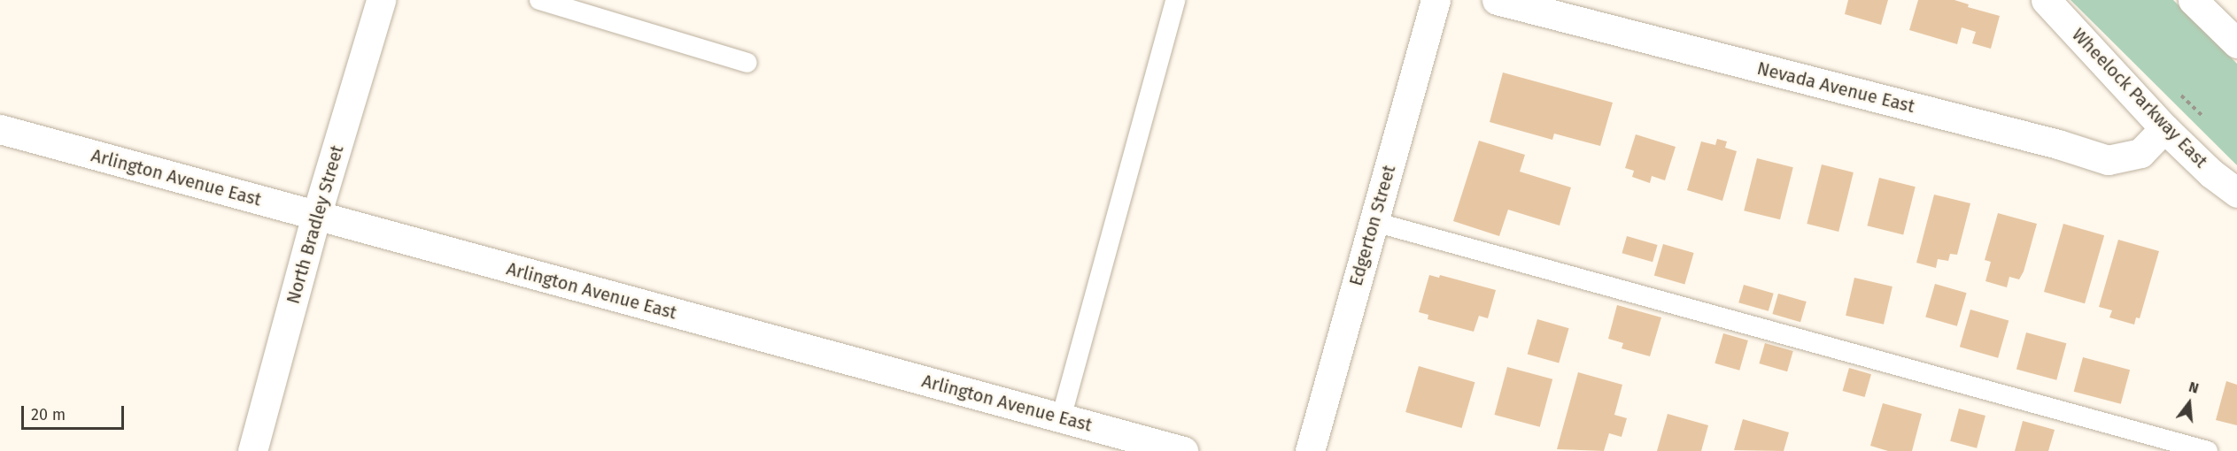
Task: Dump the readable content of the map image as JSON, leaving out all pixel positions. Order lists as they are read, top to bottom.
{
  "streets": {
    "street": [
      "Nevada Avenue East",
      "Wheelock Parkway East",
      "Arlington Avenue East",
      "North Bradley Street",
      "Edgerton Street"
    ]
  },
  "crossings": [
    ["Nevada Avenue East", "Wheelock Parkway East"],
    ["Arlington Avenue East", "North Bradley Street"]
  ],
  "scale_bar": "20 m",
  "north": "top"
}
